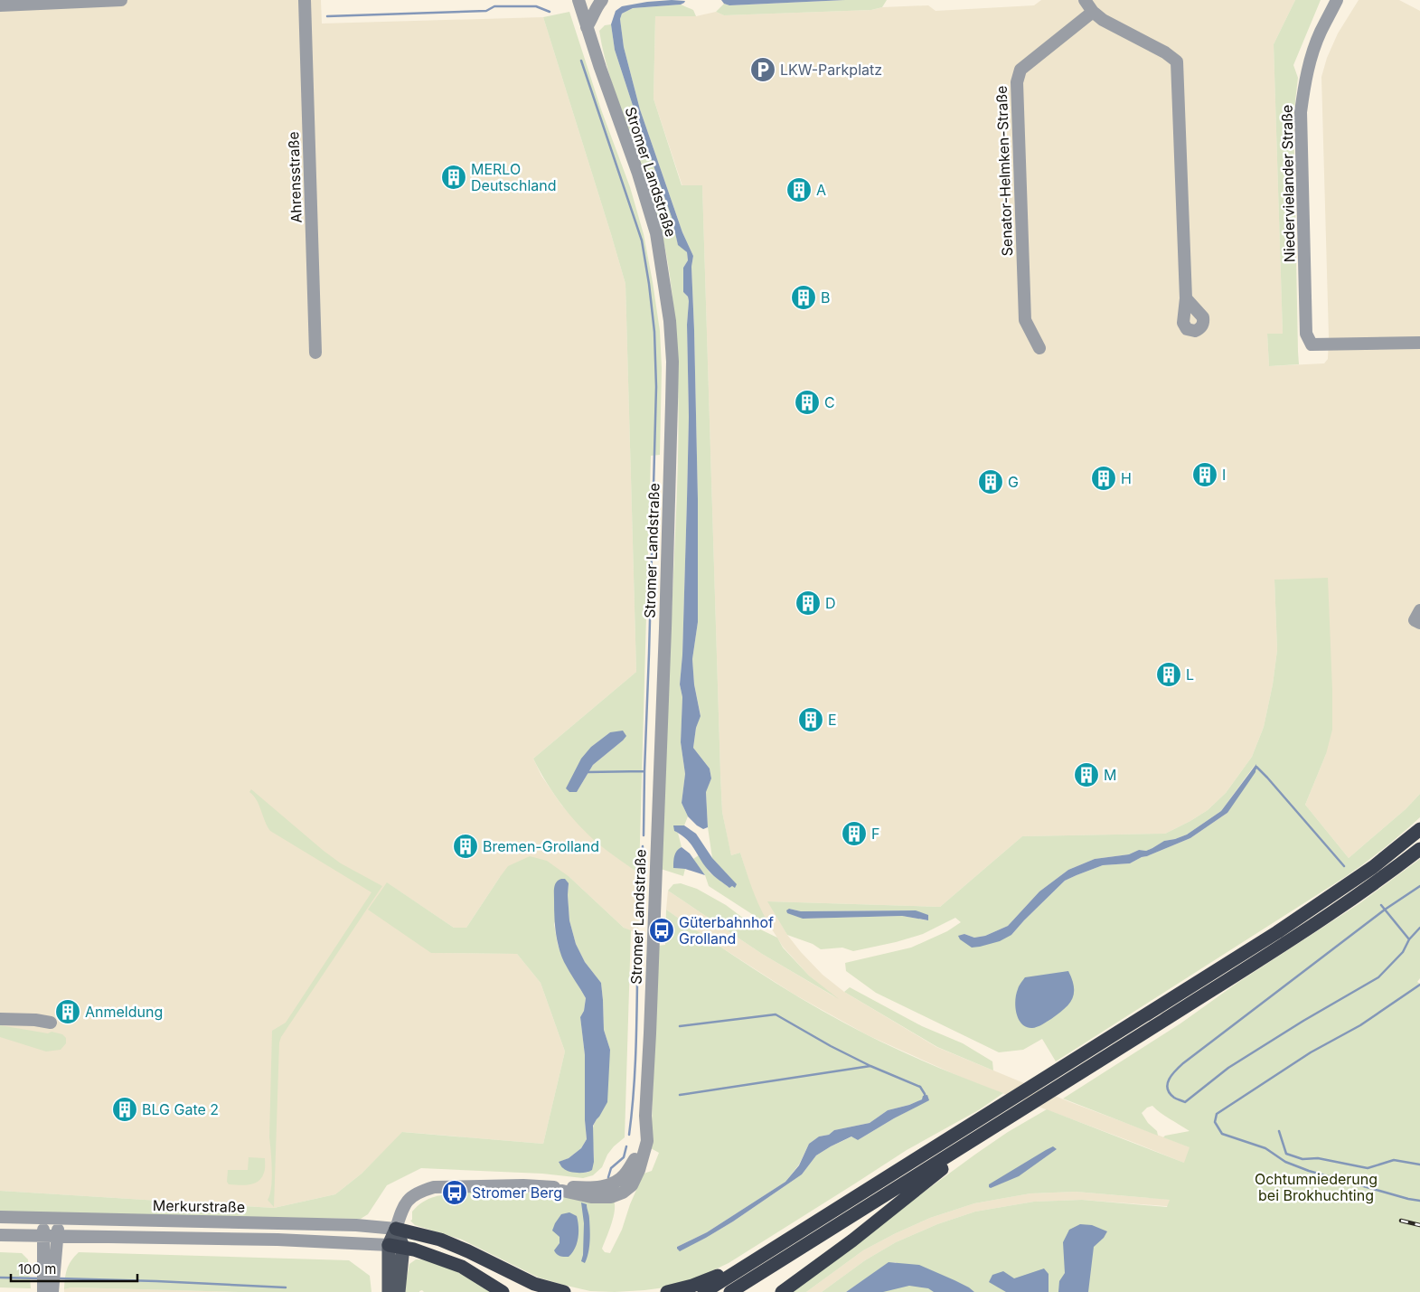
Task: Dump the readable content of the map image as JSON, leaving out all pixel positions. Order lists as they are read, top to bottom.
{
  "streets": {
    "main road": ["Stromer Landstraße"],
    "street": [
      "Senator-Helmken-Straße",
      "Ahrensstraße",
      "Niedervielander Straße",
      "Merkurstraße"
    ]
  },
  "crossings": [
    ["Stromer Landstraße", "Merkurstraße"]
  ],
  "parks": ["Ochtumniederung bei Brokhuchting"],
  "places": {
    "parking": ["LKW-Parkplatz"],
    "building": [
      "MERLO Deutschland",
      "A",
      "B",
      "C",
      "I",
      "H",
      "G",
      "D",
      "L",
      "E",
      "M",
      "F",
      "Bremen-Grolland",
      "Anmeldung",
      "BLG Gate 2"
    ],
    "bus stop": ["Güterbahnhof Grolland", "Stromer Berg"]
  },
  "scale_bar": "100 m"
}
